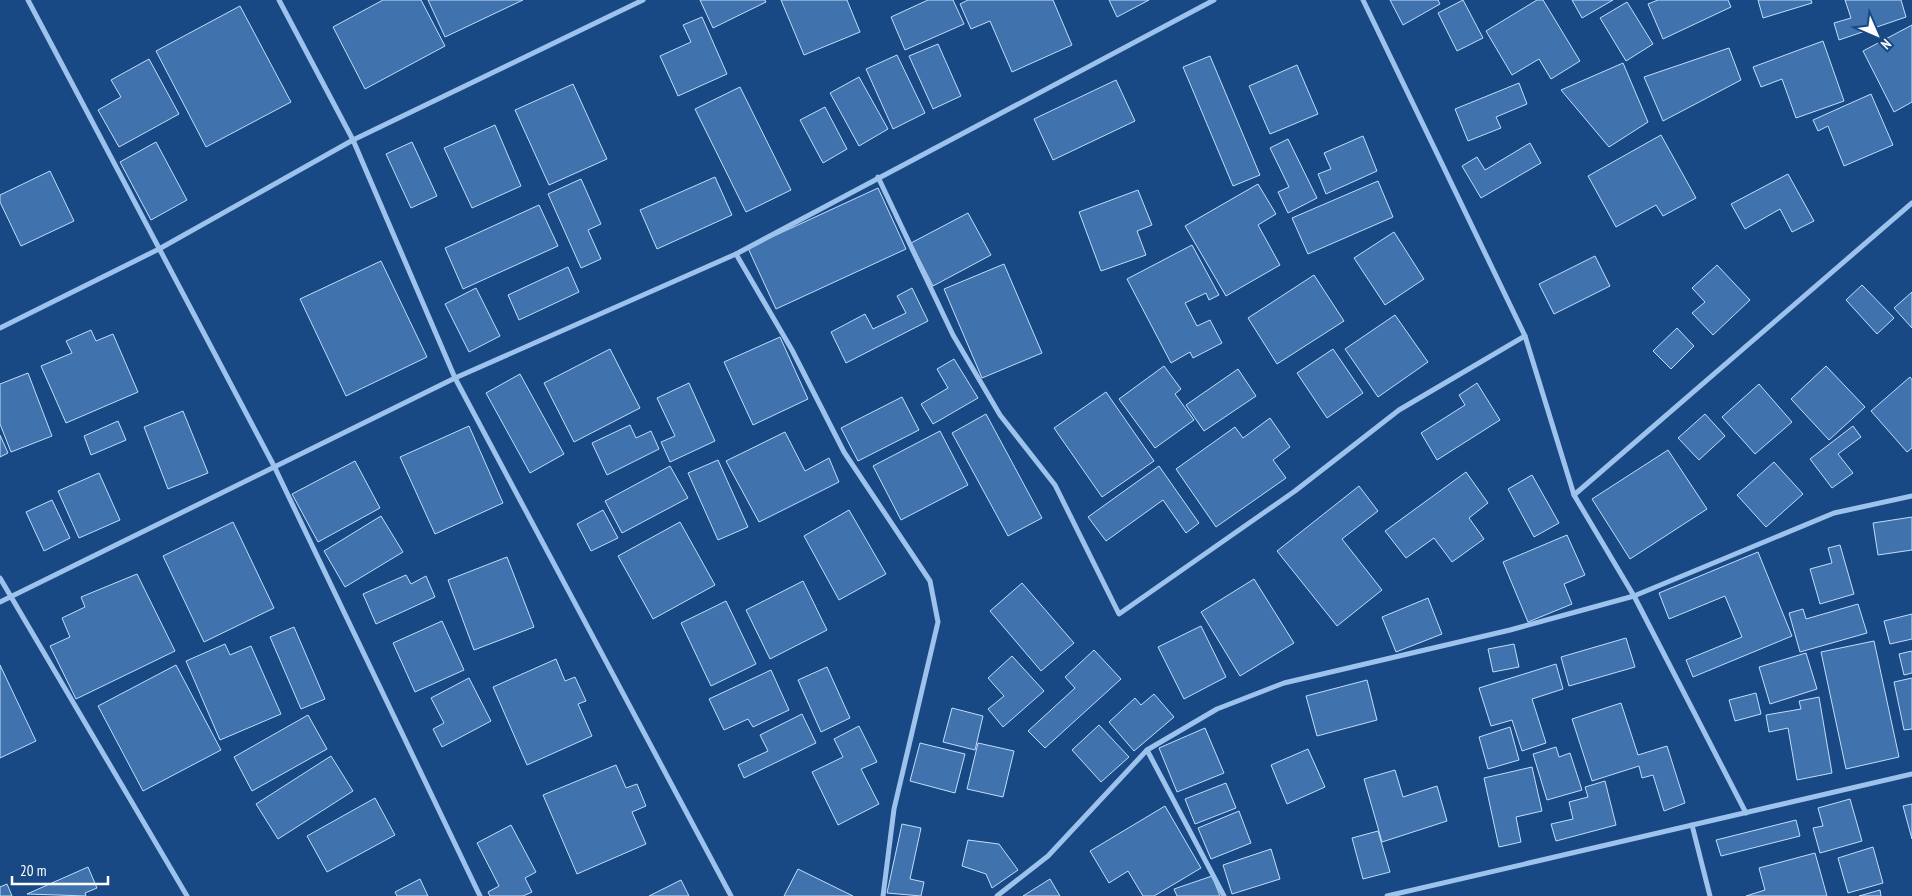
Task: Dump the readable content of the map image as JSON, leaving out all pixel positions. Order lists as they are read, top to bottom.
{
  "scale_bar": "20 m",
  "north": "bottom right"
}
